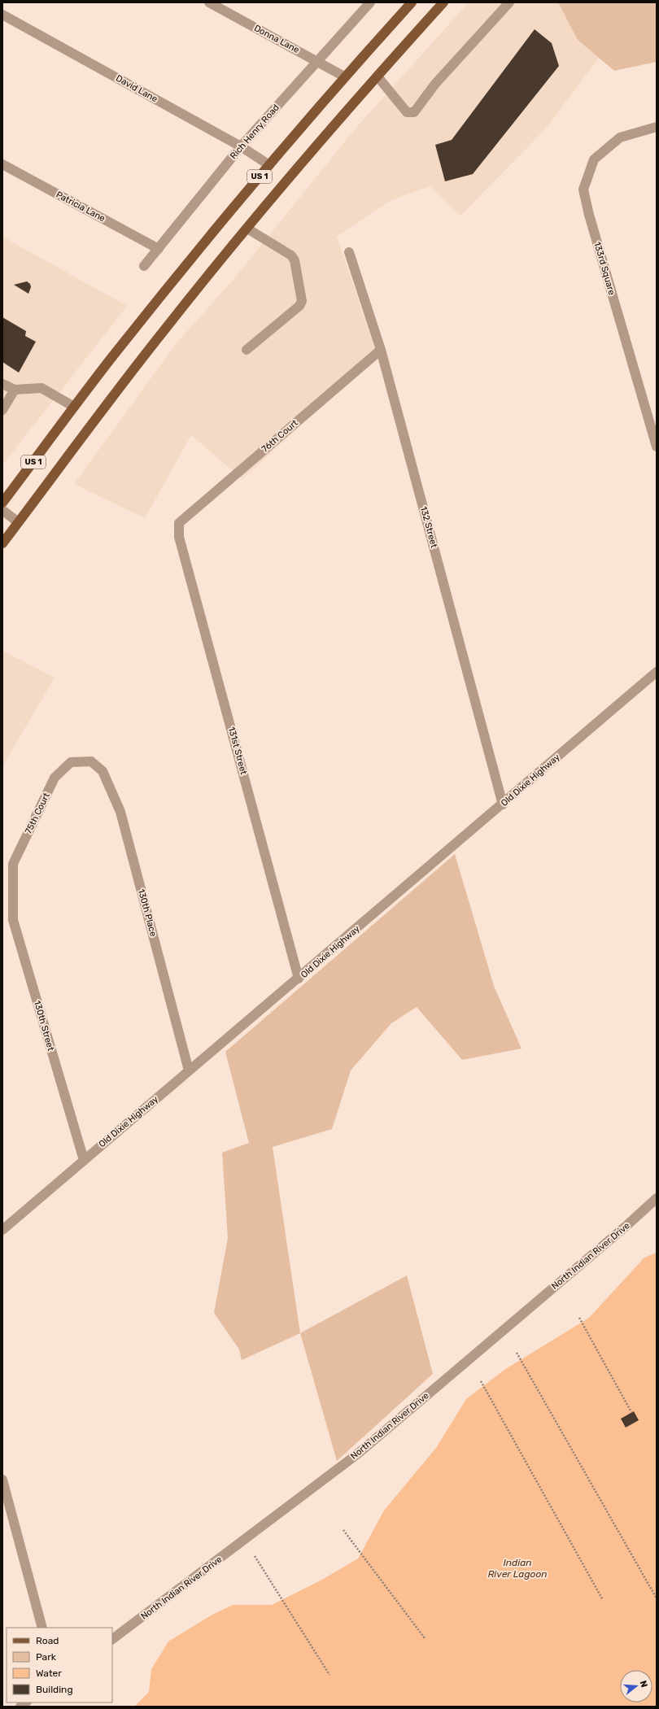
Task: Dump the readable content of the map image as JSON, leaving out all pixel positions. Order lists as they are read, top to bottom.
{
  "streets": {
    "main road": ["US 1"],
    "street": [
      "Donna Lane",
      "David Lane",
      "Rich Henry Road",
      "Patricia Lane",
      "133rd Square",
      "76th Court",
      "132 Street",
      "131st Street",
      "Old Dixie Highway",
      "75th Court",
      "130th Place",
      "130th Street",
      "North Indian River Drive"
    ]
  },
  "crossings": [
    ["Donna Lane", "Rich Henry Road"],
    ["Donna Lane", "US 1"],
    ["David Lane", "Rich Henry Road"],
    ["David Lane", "US 1"],
    ["Rich Henry Road", "Patricia Lane"],
    ["76th Court", "132 Street"],
    ["76th Court", "131st Street"],
    ["132 Street", "Old Dixie Highway"],
    ["131st Street", "Old Dixie Highway"],
    ["Old Dixie Highway", "130th Place"],
    ["Old Dixie Highway", "130th Street"],
    ["75th Court", "130th Place"],
    ["75th Court", "130th Street"]
  ],
  "water": ["Indian River Lagoon"],
  "legend": [
    "Road",
    "Park",
    "Water",
    "Building"
  ],
  "north": "right"
}
